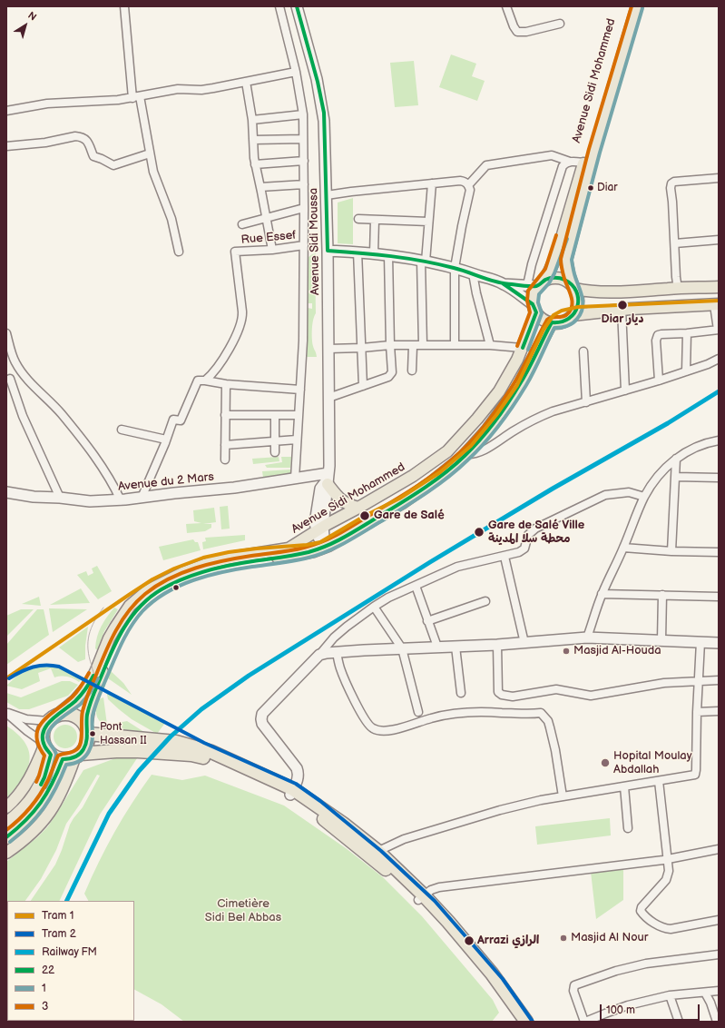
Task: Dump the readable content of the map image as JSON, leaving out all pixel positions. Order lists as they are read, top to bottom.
{
  "streets": {
    "main road": ["Avenue Sidi Mohammed"],
    "street": ["Rue Essef", "Avenue Sidi Moussa", "Avenue du 2 Mars"]
  },
  "crossings": [
    ["Avenue Sidi Mohammed", "Avenue Sidi Moussa"],
    ["Avenue Sidi Moussa", "Avenue du 2 Mars"]
  ],
  "parks": ["Cimetière Sidi Bel Abbas"],
  "places": [
    "Diar",
    "Diar ديار",
    "Gare de Salé",
    "Gare de Salé Ville محطة سلا المدينة",
    "Masjid Al-Houda",
    "Pont Hassan II",
    "Hopital Moulay Abdallah",
    "Masjid Al Nour",
    "Arrazi الرازي"
  ],
  "lines": [
    "transit line 22",
    "transit line 3",
    "transit line 1",
    "tram line 1",
    "rail line FM",
    "tram line 2"
  ],
  "legend": [
    "Tram 1",
    "Tram 2",
    "Railway FM",
    "22",
    "1",
    "3"
  ],
  "scale_bar": "100 m",
  "north": "top right"
}
